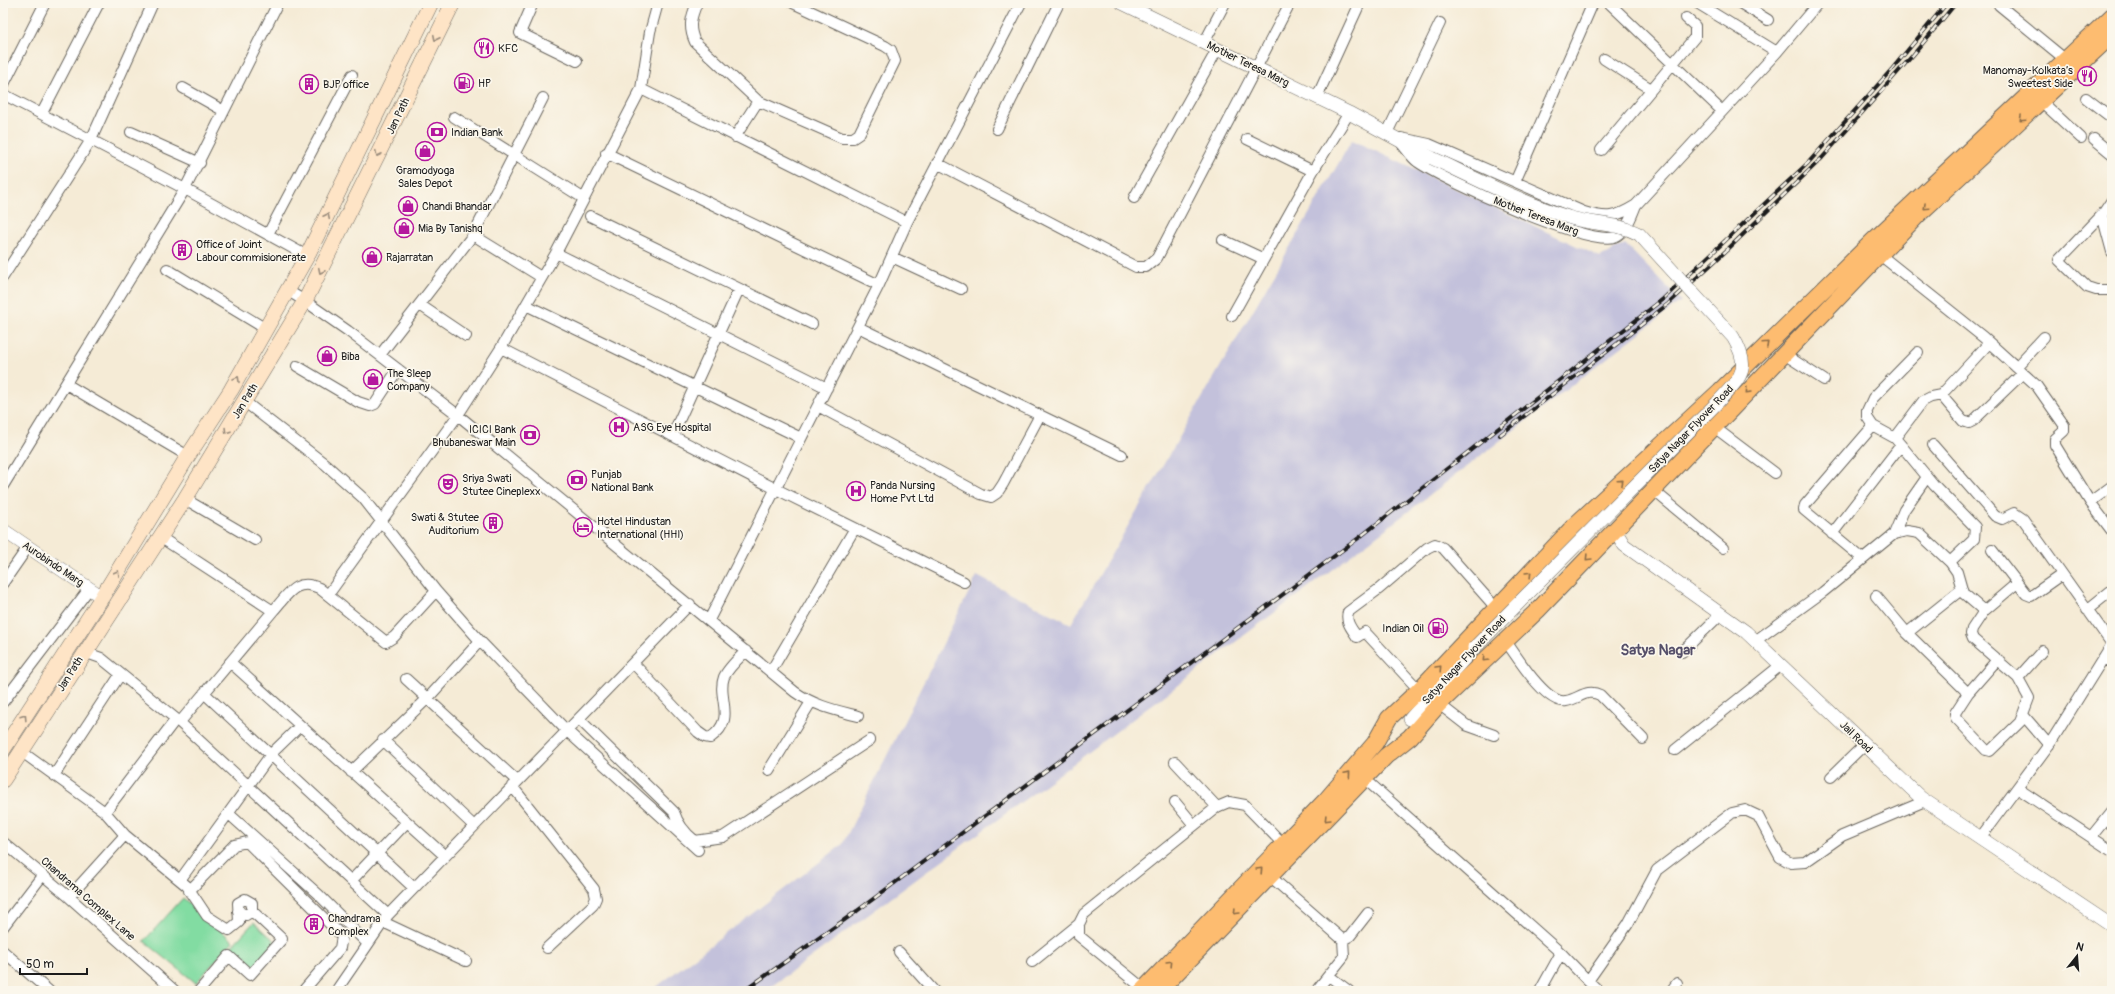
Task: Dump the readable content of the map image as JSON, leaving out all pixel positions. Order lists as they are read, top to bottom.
{
  "streets": {
    "main road": ["Jan Path"],
    "street": [
      "Mother Teresa Marg",
      "Satya Nagar Flyover Road",
      "Aurobindo Marg",
      "Jail Road",
      "Chandrama Complex Lane"
    ]
  },
  "crossings": [
    ["Mother Teresa Marg", "Satya Nagar Flyover Road"],
    ["Jan Path", "Aurobindo Marg"]
  ],
  "districts": ["Satya Nagar"],
  "places": {
    "restaurant": ["KFC", "Manomay-Kolkata’s Sweetest Side"],
    "fuel station": ["HP", "Indian Oil"],
    "building": [
      "BJP office",
      "Office of Joint Labour commisionerate",
      "Swati & Stutee Auditorium",
      "Chandrama Complex"
    ],
    "bank": ["Indian Bank", "ICICI Bank Bhubaneswar Main", "Punjab National Bank"],
    "shop": [
      "Gramodyoga Sales Depot",
      "Chandi Bhandar",
      "Mia By Tanishq",
      "Rajarratan",
      "Biba",
      "The Sleep Company"
    ],
    "hospital": ["ASG Eye Hospital", "Panda Nursing Home Pvt Ltd"],
    "theatre": ["Sriya Swati Stutee Cineplexx"],
    "hotel": ["Hotel Hindustan International (HHI)"]
  },
  "scale_bar": "50 m",
  "north": "top"
}
